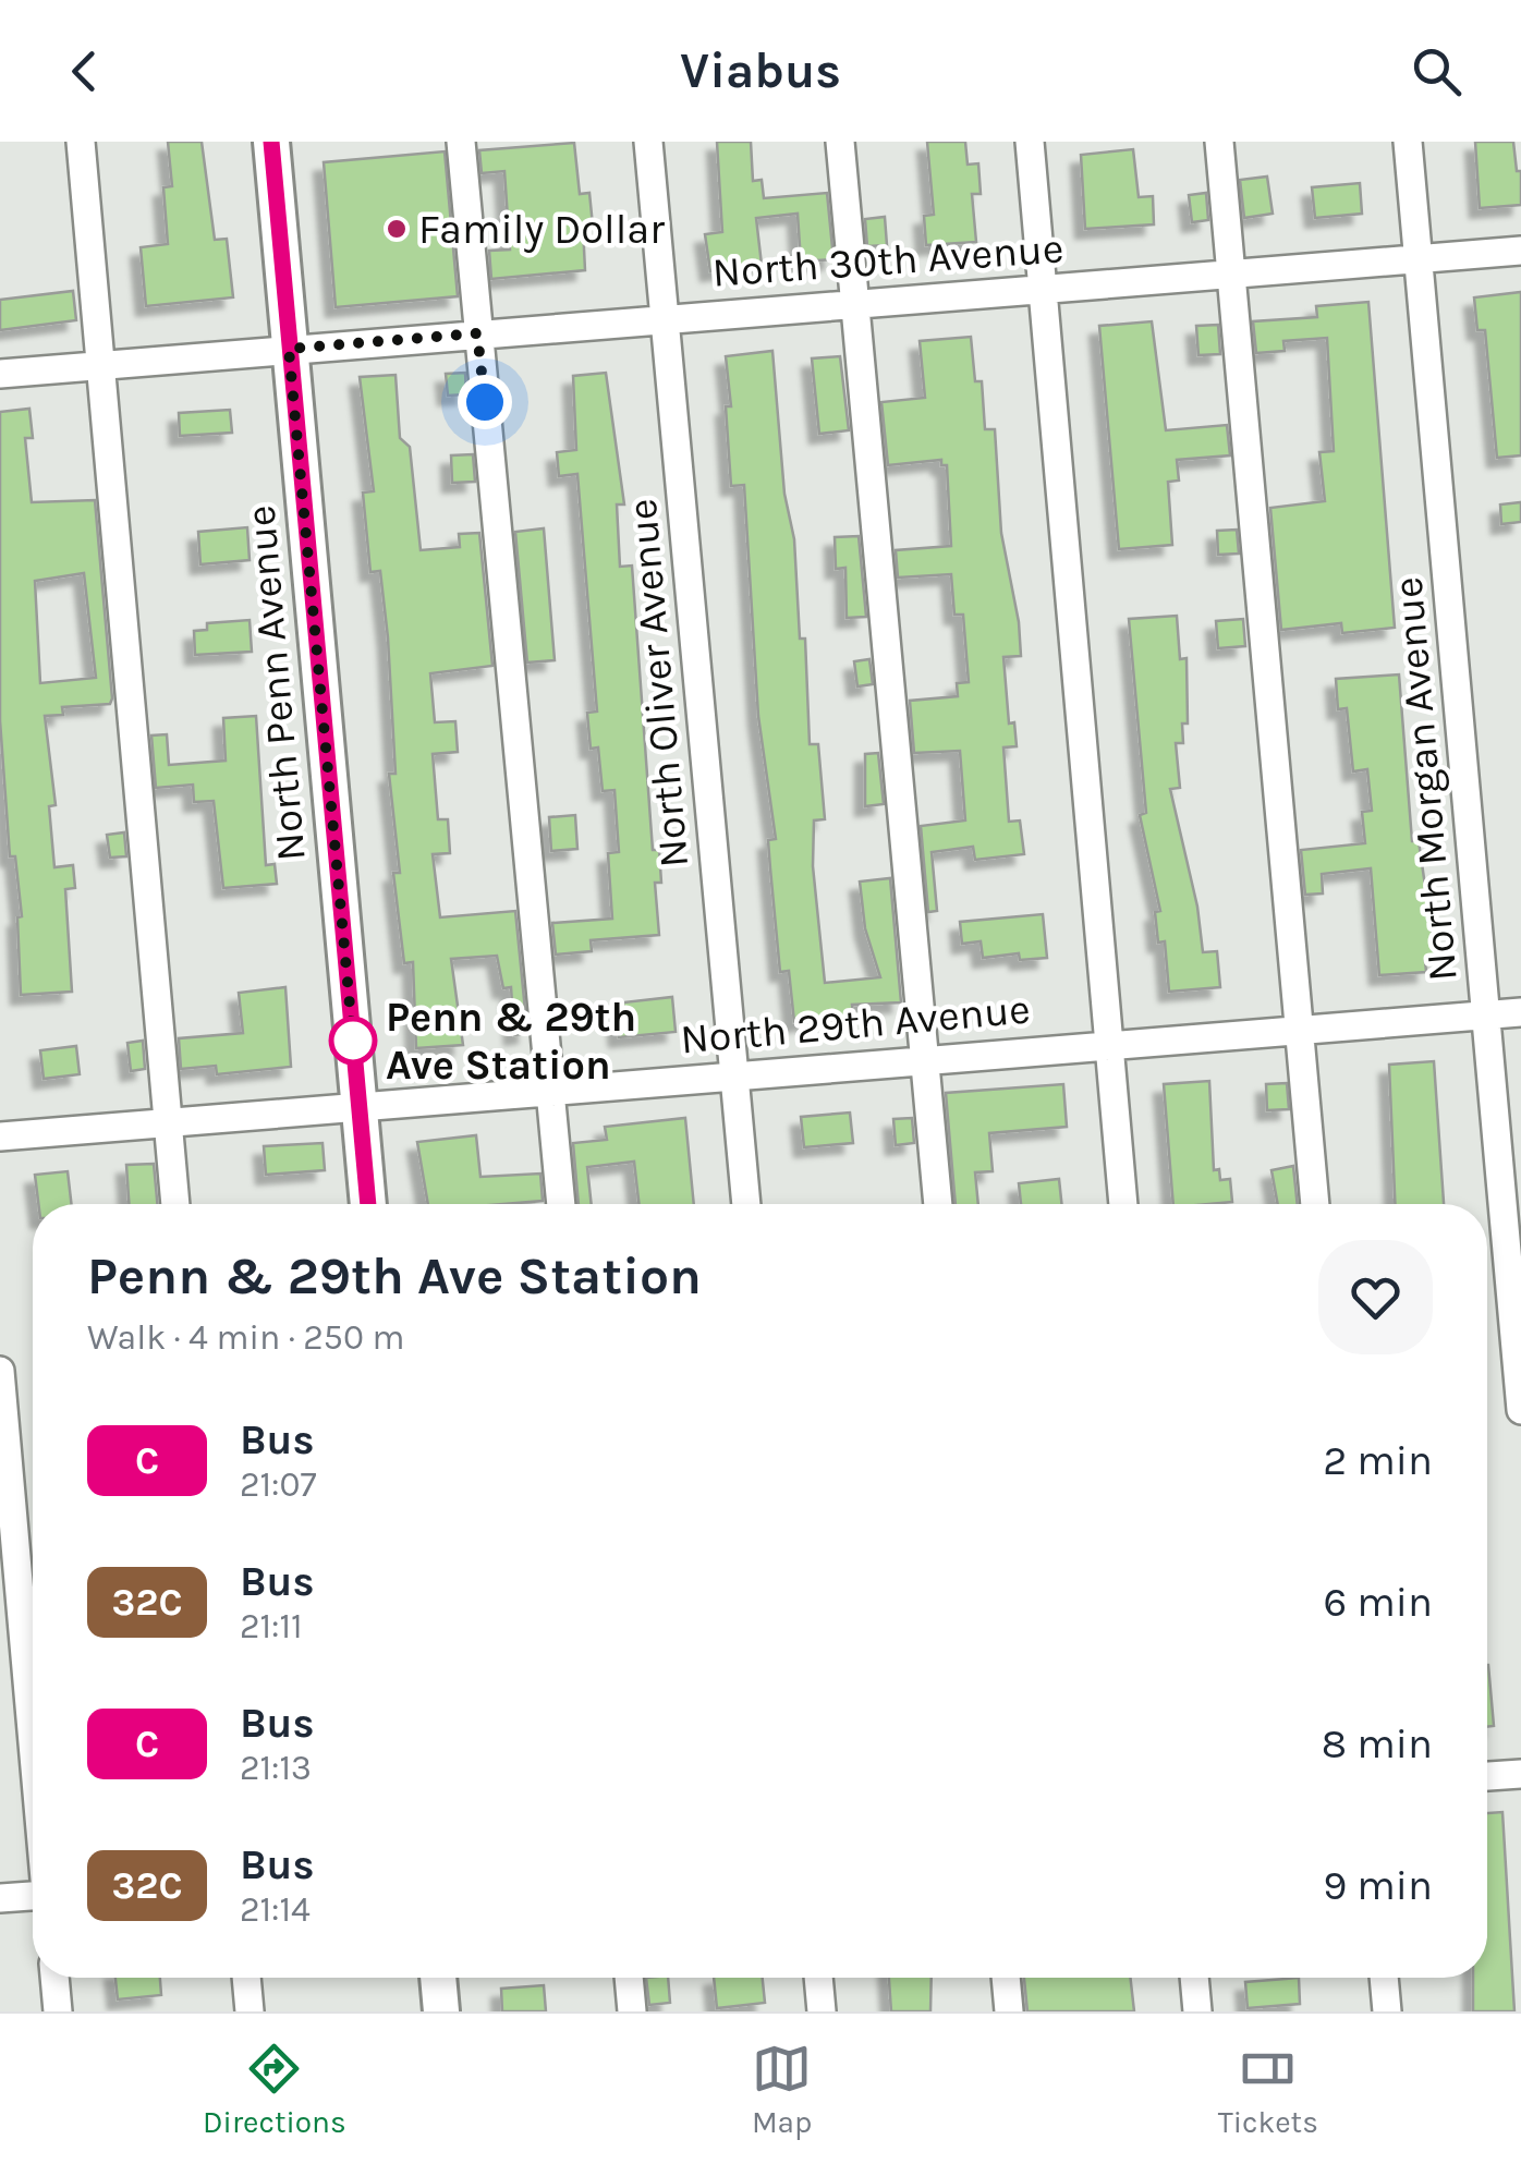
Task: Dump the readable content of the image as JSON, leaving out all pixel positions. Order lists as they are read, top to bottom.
{
  "streets": {
    "main road": ["North Penn Avenue"],
    "street": [
      "North 30th Avenue",
      "North Oliver Avenue",
      "North Morgan Avenue",
      "North 29th Avenue"
    ]
  },
  "crossings": [
    ["North 30th Avenue", "North Penn Avenue"],
    ["North 30th Avenue", "North Oliver Avenue"],
    ["North 30th Avenue", "North Morgan Avenue"],
    ["North Penn Avenue", "North 29th Avenue"],
    ["North Oliver Avenue", "North 29th Avenue"],
    ["North Morgan Avenue", "North 29th Avenue"]
  ],
  "places": ["Family Dollar", "Penn & 29th Ave Station"],
  "lines": ["bus line C"],
  "page": {
    "header": "Viabus",
    "heading": ["Penn & 29th Ave Station", "Walk · 4 min · 250 m"],
    "list": [
      {
        "mark": "C",
        "name": "Bus",
        "note": "21:07",
        "value": "2 min"
      },
      {
        "mark": "32C",
        "name": "Bus",
        "note": "21:11",
        "value": "6 min"
      },
      {
        "mark": "C",
        "name": "Bus",
        "note": "21:13",
        "value": "8 min"
      },
      {
        "mark": "32C",
        "name": "Bus",
        "note": "21:14",
        "value": "9 min"
      }
    ],
    "tabs": ["Directions", "Map", "Tickets"]
  }
}
